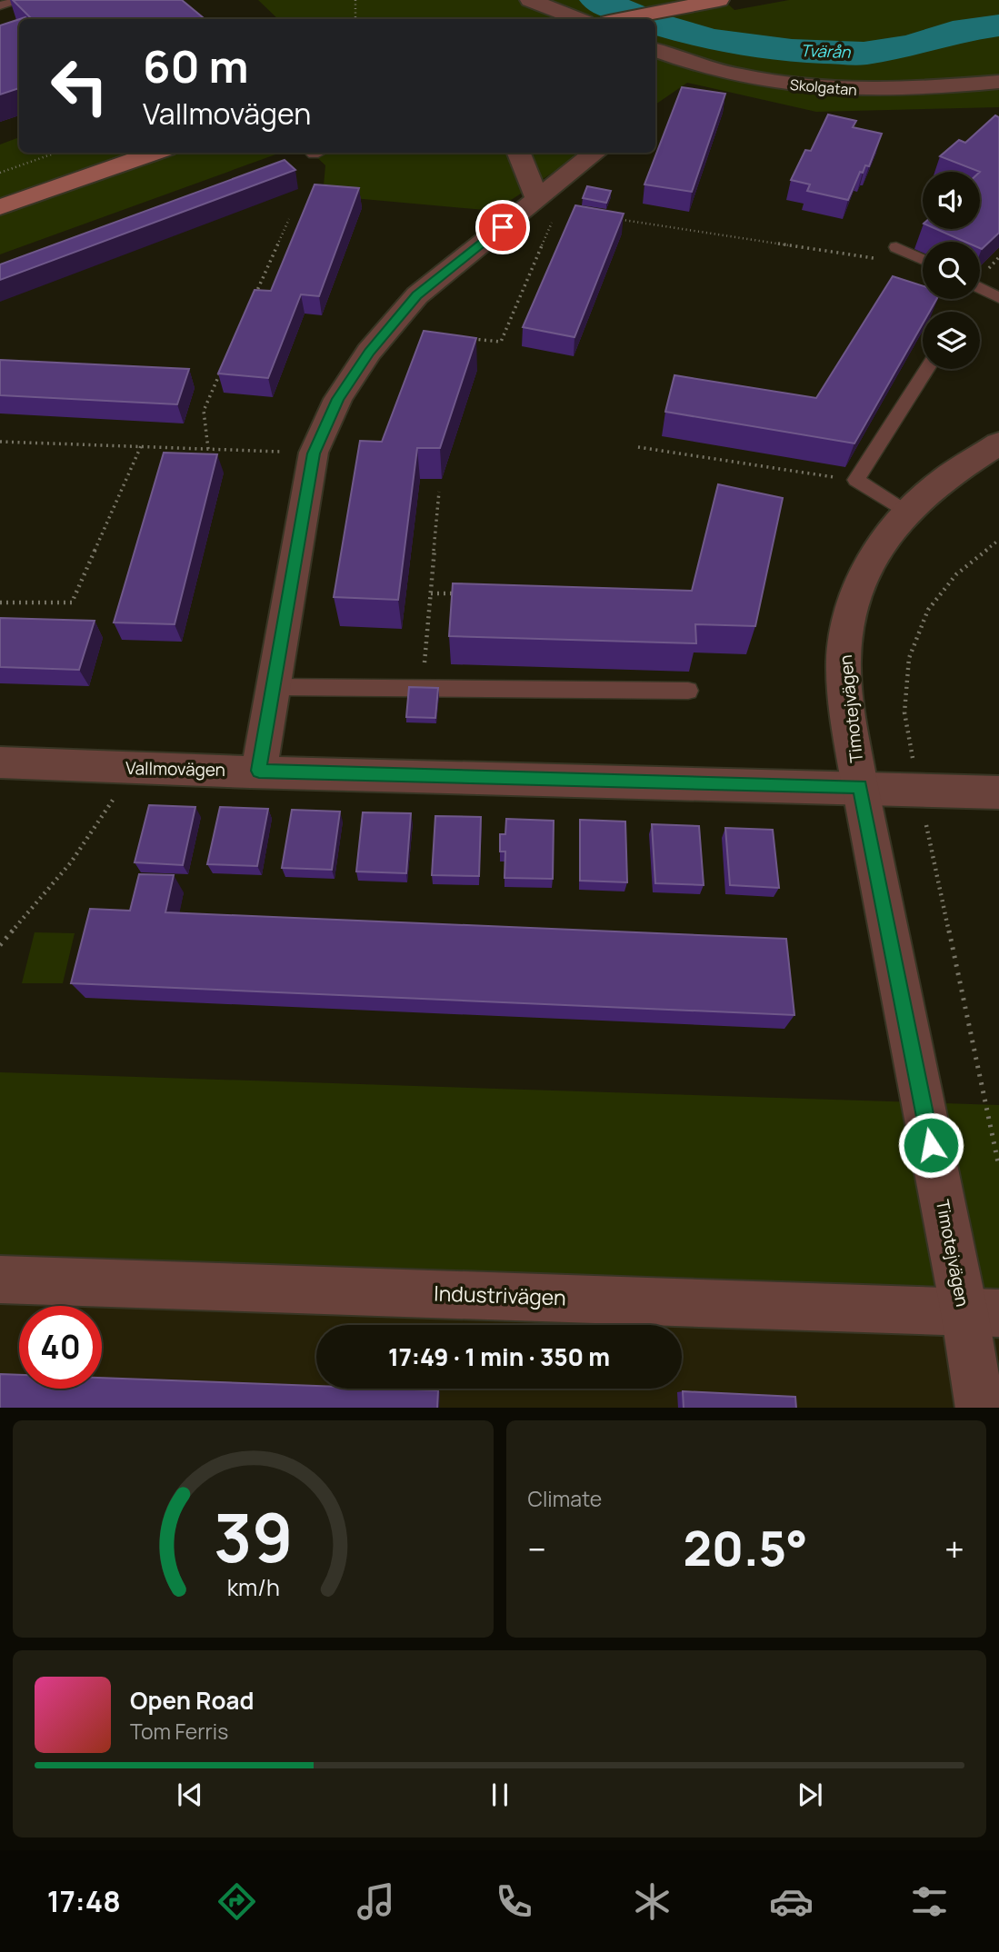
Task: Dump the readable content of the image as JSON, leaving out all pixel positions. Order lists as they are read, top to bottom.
{
  "streets": {
    "street": [
      "Skolgatan",
      "Timotejvägen",
      "Vallmovägen",
      "Industrivägen"
    ]
  },
  "crossings": [
    ["Timotejvägen", "Vallmovägen"],
    ["Timotejvägen", "Industrivägen"]
  ],
  "water": ["Tvärån"],
  "page": {
    "turn": ["60 m", "Vallmovägen"],
    "limit": "40",
    "trip": "17:49 · 1 min · 350 m",
    "tile": "Climate",
    "heat": ["−", "20.5°", "+"],
    "song": ["Open Road", "Tom Ferris"],
    "tabs": "17:48",
    "gauge": ["39", "km/h"]
  }
}
